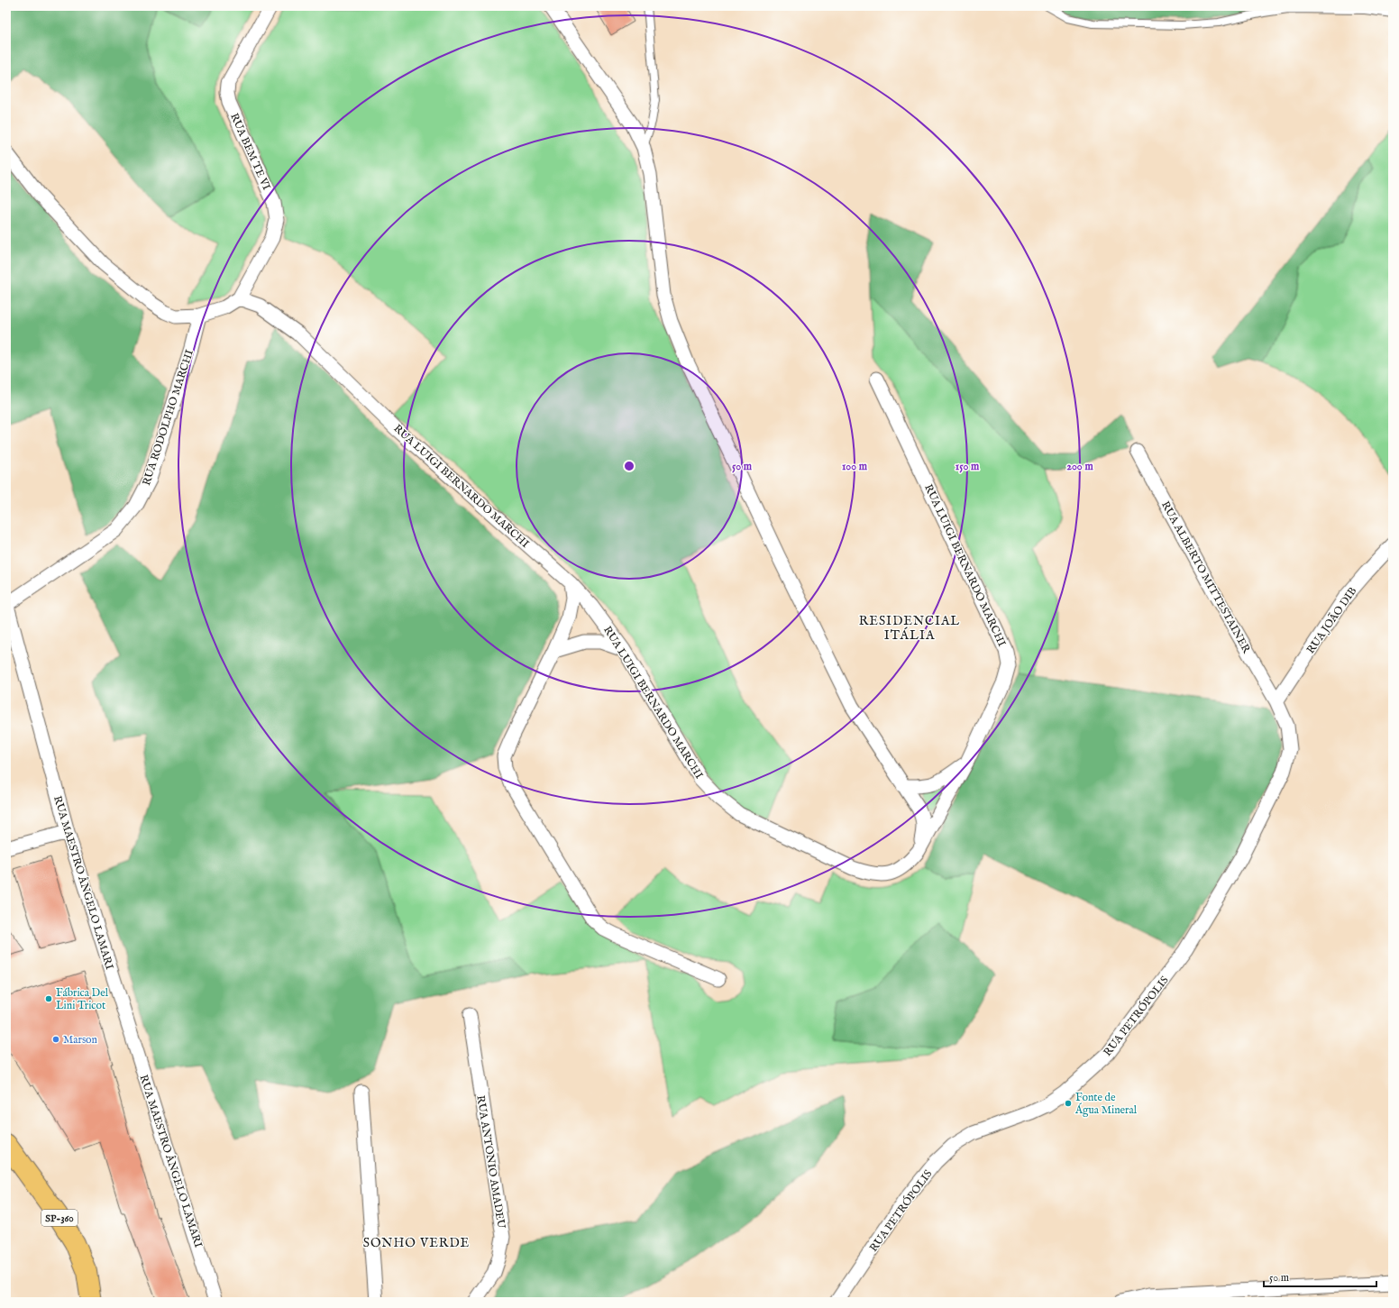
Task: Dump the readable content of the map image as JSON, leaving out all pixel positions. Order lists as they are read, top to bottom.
{
  "streets": {
    "main road": ["SP-360"],
    "street": [
      "RUA BEM TE VI",
      "RUA RODOLPHO MARCHI",
      "RUA LUIGI BERNARDO MARCHI",
      "RUA ALBERTO MITTESTAINER",
      "RUA JOÃO DIB",
      "RUA MAESTRO ÂNGELO LAMARI",
      "RUA PETRÓPOLIS",
      "RUA ANTONIO AMADEU"
    ]
  },
  "crossings": [
    ["RUA BEM TE VI", "RUA LUIGI BERNARDO MARCHI"],
    ["RUA RODOLPHO MARCHI", "RUA MAESTRO ÂNGELO LAMARI"],
    ["RUA ALBERTO MITTESTAINER", "RUA JOÃO DIB"],
    ["RUA ALBERTO MITTESTAINER", "RUA PETRÓPOLIS"],
    ["RUA JOÃO DIB", "RUA PETRÓPOLIS"]
  ],
  "districts": ["RESIDENCIAL ITÁLIA", "SONHO VERDE"],
  "places": ["Fábrica Del Lini Tricot", "Marson", "Fonte de Água Mineral"],
  "scale_bar": "50 m",
  "rings": [
    "50 m",
    "100 m",
    "150 m",
    "200 m"
  ]
}
